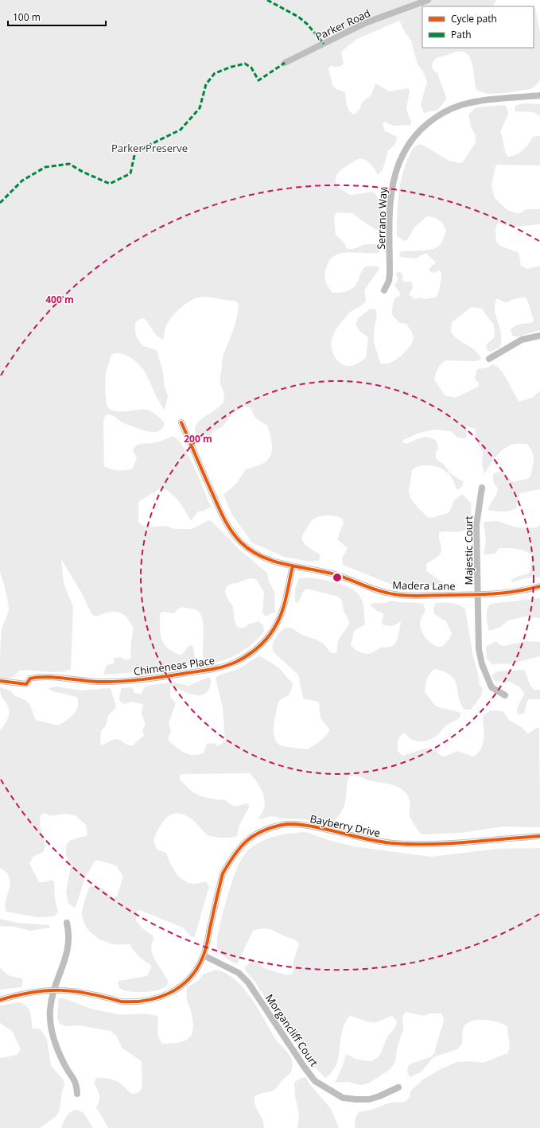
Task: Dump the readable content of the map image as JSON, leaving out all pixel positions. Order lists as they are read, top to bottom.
{
  "streets": {
    "street": [
      "Parker Road",
      "Serrano Way",
      "Majestic Court",
      "Madera Lane",
      "Chimeneas Place",
      "Bayberry Drive",
      "Morgancliff Court"
    ]
  },
  "crossings": [
    ["Majestic Court", "Madera Lane"],
    ["Madera Lane", "Chimeneas Place"],
    ["Bayberry Drive", "Morgancliff Court"]
  ],
  "parks": ["Parker Preserve"],
  "legend": ["Cycle path", "Path"],
  "scale_bar": "100 m",
  "rings": ["400 m", "200 m"]
}
